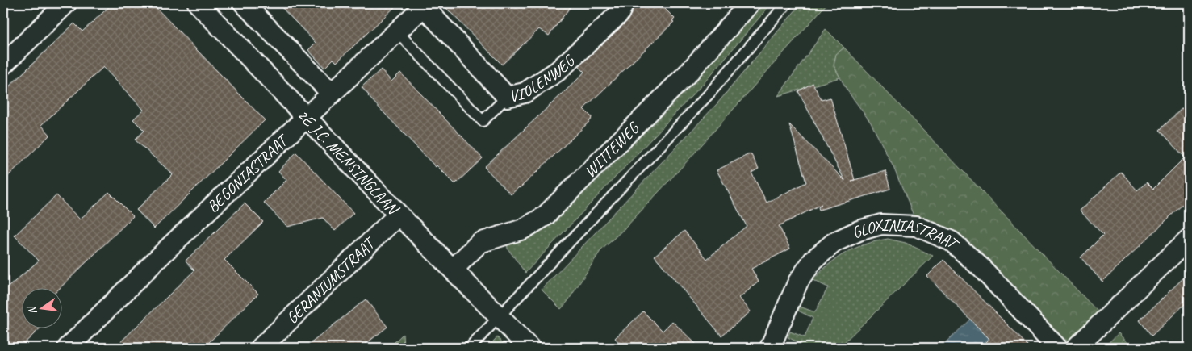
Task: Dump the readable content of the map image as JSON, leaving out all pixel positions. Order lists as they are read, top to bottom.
{
  "streets": {
    "street": [
      "VIOLENWEG",
      "WITTEWEG",
      "2E J.C. MENSINGLAAN",
      "BEGONIASTRAAT",
      "GLOXINIASTRAAT",
      "GERANIUMSTRAAT"
    ]
  },
  "crossings": [
    ["VIOLENWEG", "BEGONIASTRAAT"],
    ["WITTEWEG", "2E J.C. MENSINGLAAN"],
    ["2E J.C. MENSINGLAAN", "BEGONIASTRAAT"],
    ["2E J.C. MENSINGLAAN", "GERANIUMSTRAAT"]
  ],
  "north": "left"
}
